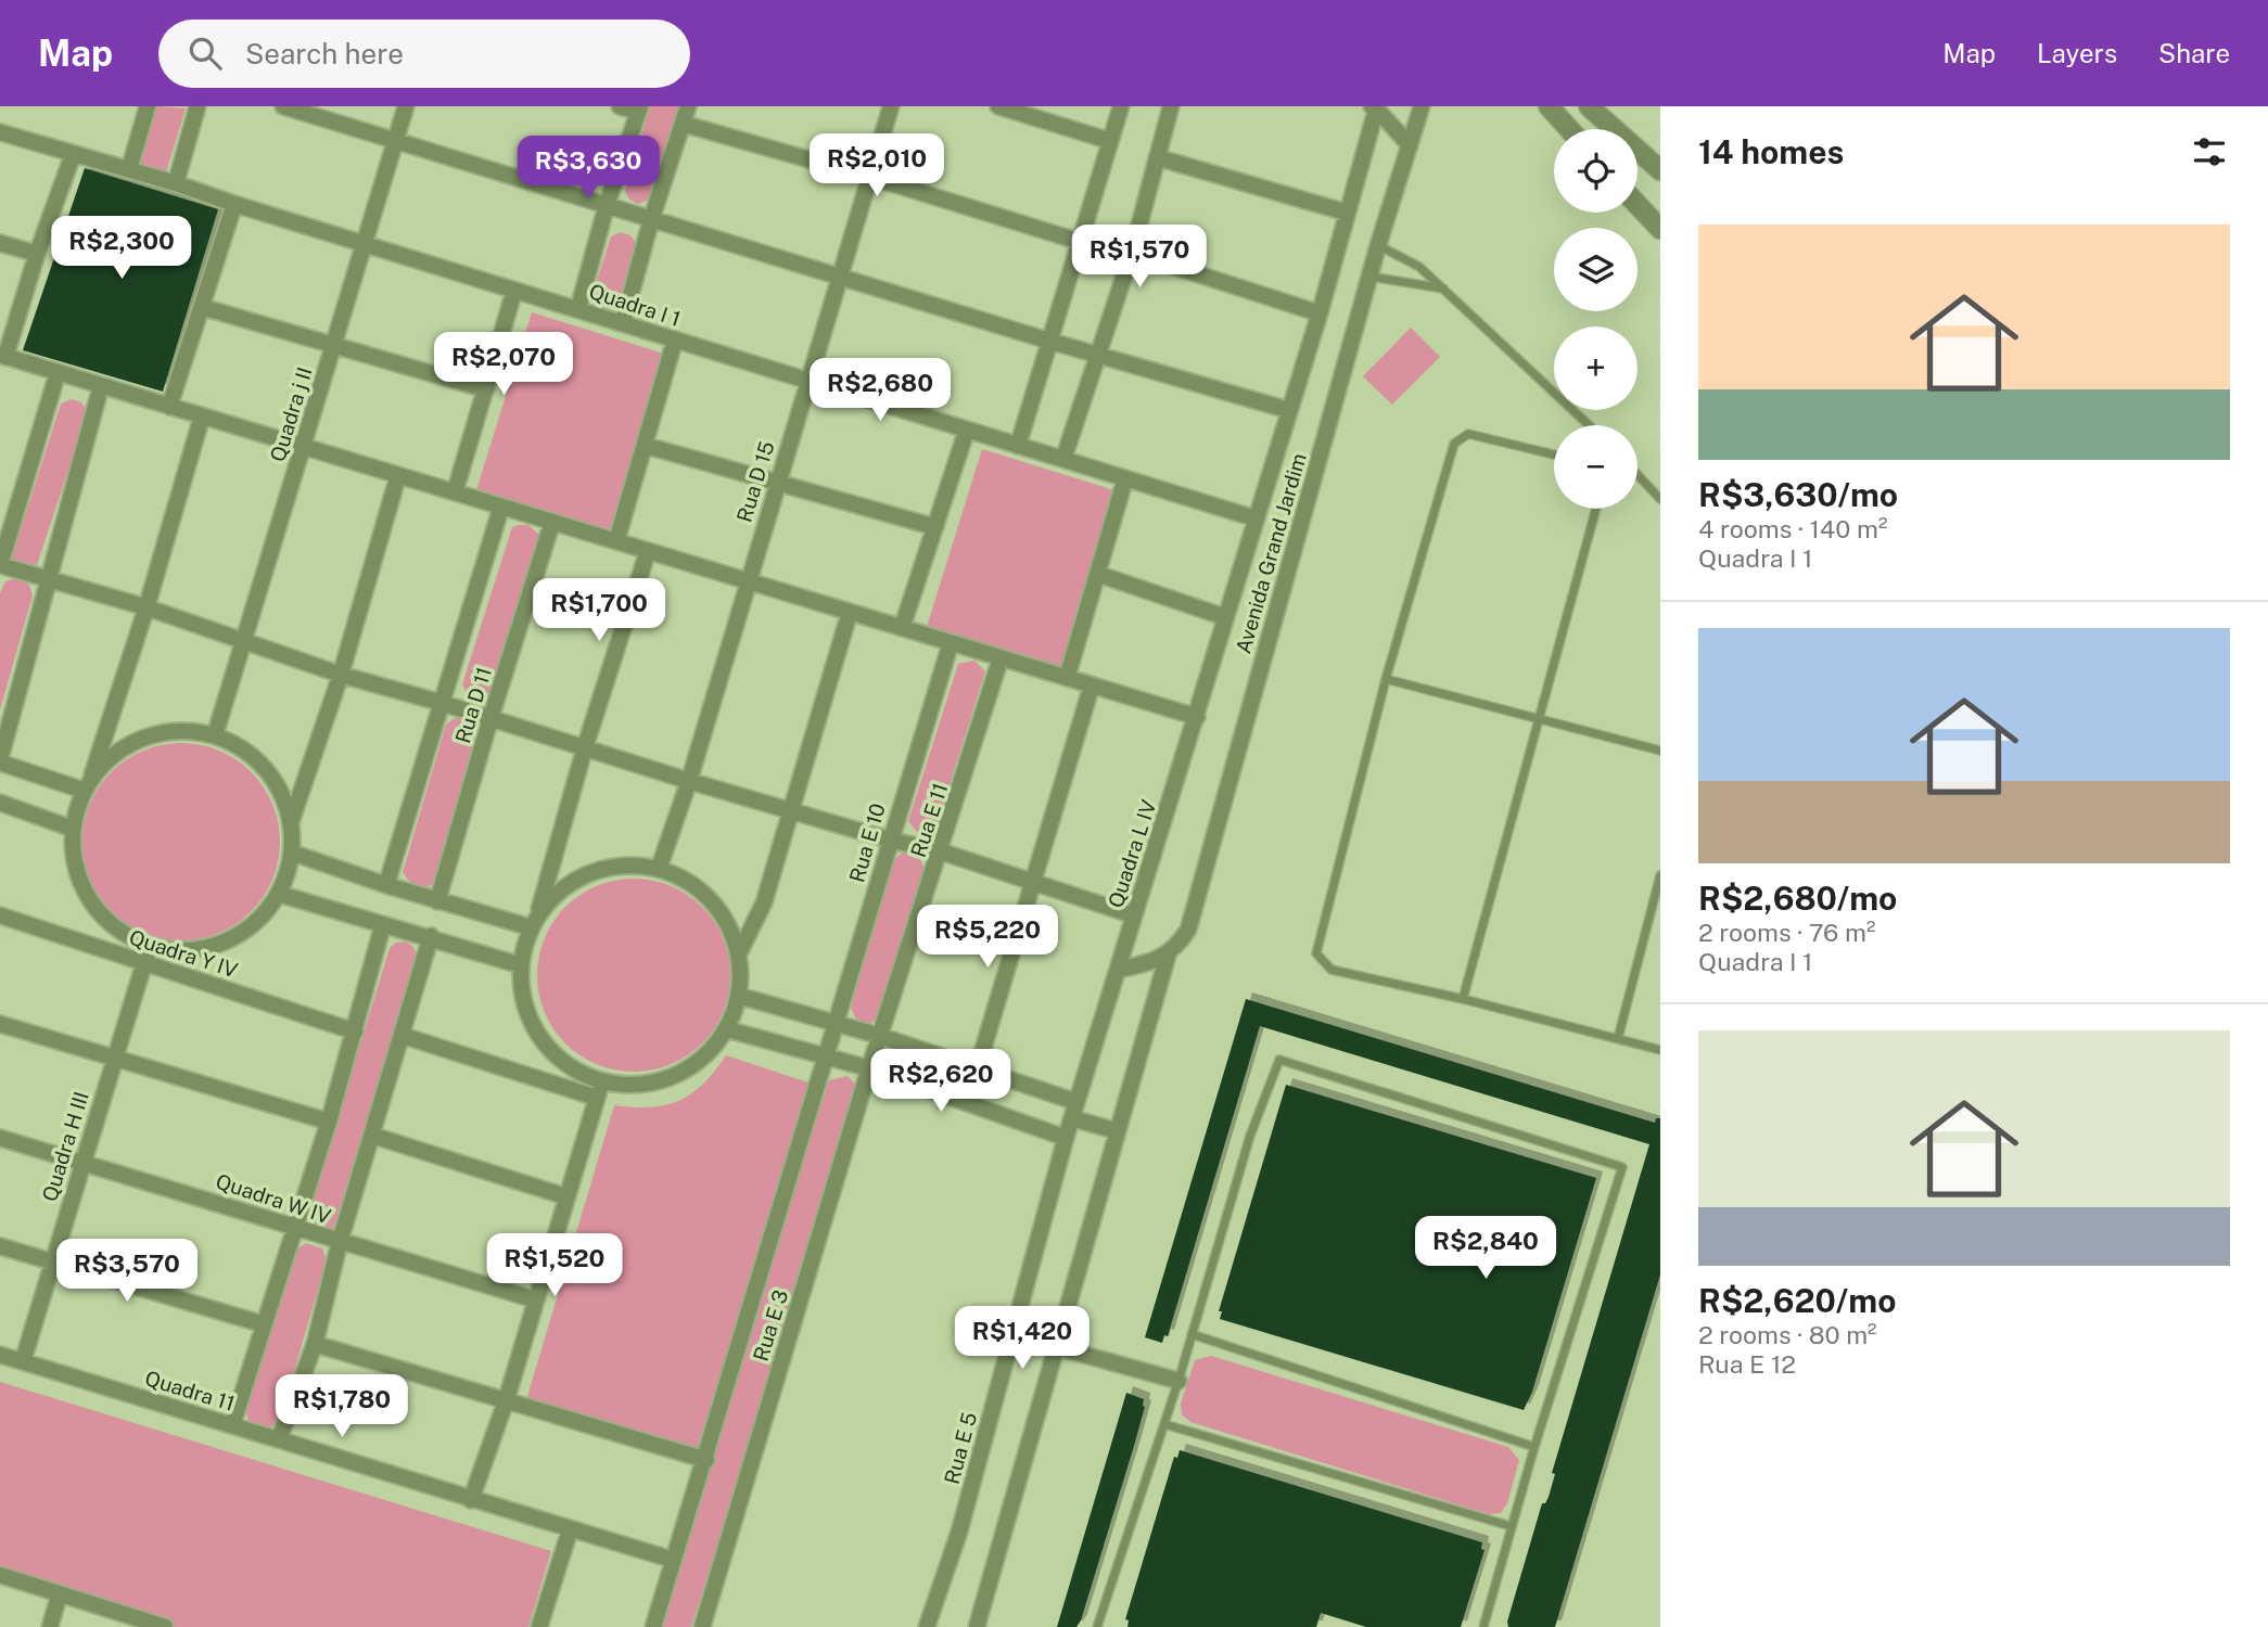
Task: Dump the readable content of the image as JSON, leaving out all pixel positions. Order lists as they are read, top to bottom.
{
  "streets": {
    "street": [
      "Quadra I 1",
      "Quadra j II",
      "Rua D 15",
      "Avenida Grand Jardim",
      "Rua D 11",
      "Rua E 11",
      "Rua E 10",
      "Quadra L IV",
      "Quadra Y IV",
      "Quadra H III",
      "Quadra W IV",
      "Rua E 3",
      "Quadra 11",
      "Rua E 5"
    ]
  },
  "crossings": [
    ["Quadra I 1", "Quadra j II"],
    ["Quadra I 1", "Rua D 15"],
    ["Quadra I 1", "Quadra L IV"],
    ["Quadra j II", "Quadra H III"],
    ["Rua E 11", "Rua E 3"],
    ["Rua E 10", "Quadra 11"],
    ["Quadra L IV", "Rua E 5"],
    ["Quadra Y IV", "Quadra H III"],
    ["Quadra H III", "Quadra W IV"],
    ["Quadra H III", "Quadra 11"]
  ],
  "page": {
    "header": "Map",
    "search": "Search here",
    "nav": ["Map", "Layers", "Share"],
    "heading": "14 homes",
    "map_buttons": ["+", "−"],
    "price": [
      "R$2,010",
      "R$3,630",
      "R$2,300",
      "R$1,570",
      "R$2,070",
      "R$2,680",
      "R$1,700",
      "R$5,220",
      "R$2,620",
      "R$2,840",
      "R$1,520",
      "R$3,570",
      "R$1,420",
      "R$1,780"
    ],
    "list": [
      {
        "name": "R$3,630/mo",
        "note": "4 rooms · 140 m² · Quadra I 1"
      },
      {
        "name": "R$2,680/mo",
        "note": "2 rooms · 76 m² · Quadra I 1"
      },
      {
        "name": "R$2,620/mo",
        "note": "2 rooms · 80 m² · Rua E 12"
      }
    ]
  }
}
